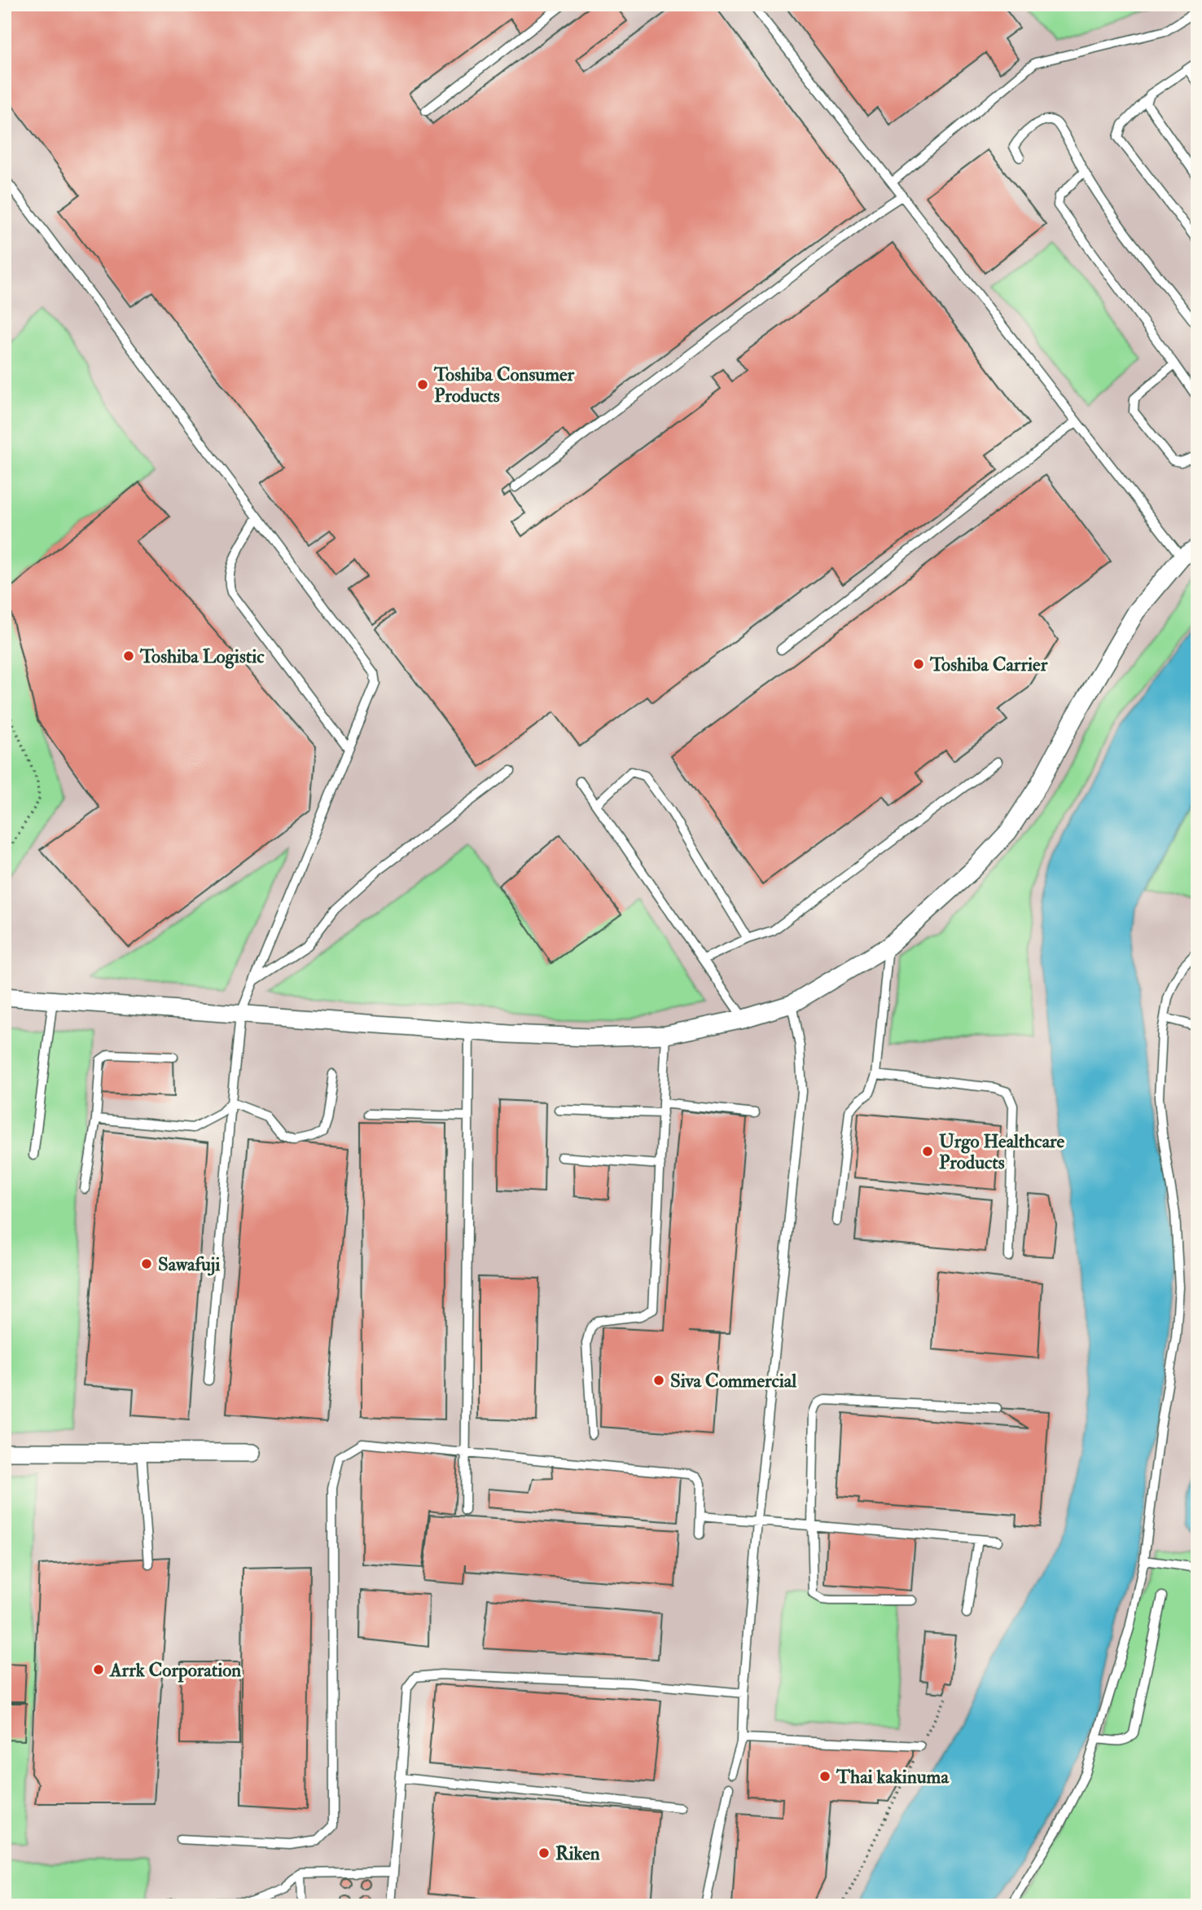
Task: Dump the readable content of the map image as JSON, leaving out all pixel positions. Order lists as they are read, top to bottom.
{
  "places": [
    "Toshiba Consumer Products",
    "Toshiba Logistic",
    "Toshiba Carrier",
    "Urgo Healthcare Products",
    "Sawafuji",
    "Siva Commercial",
    "Arrk Corporation",
    "Thai kakinuma",
    "Riken"
  ]
}
